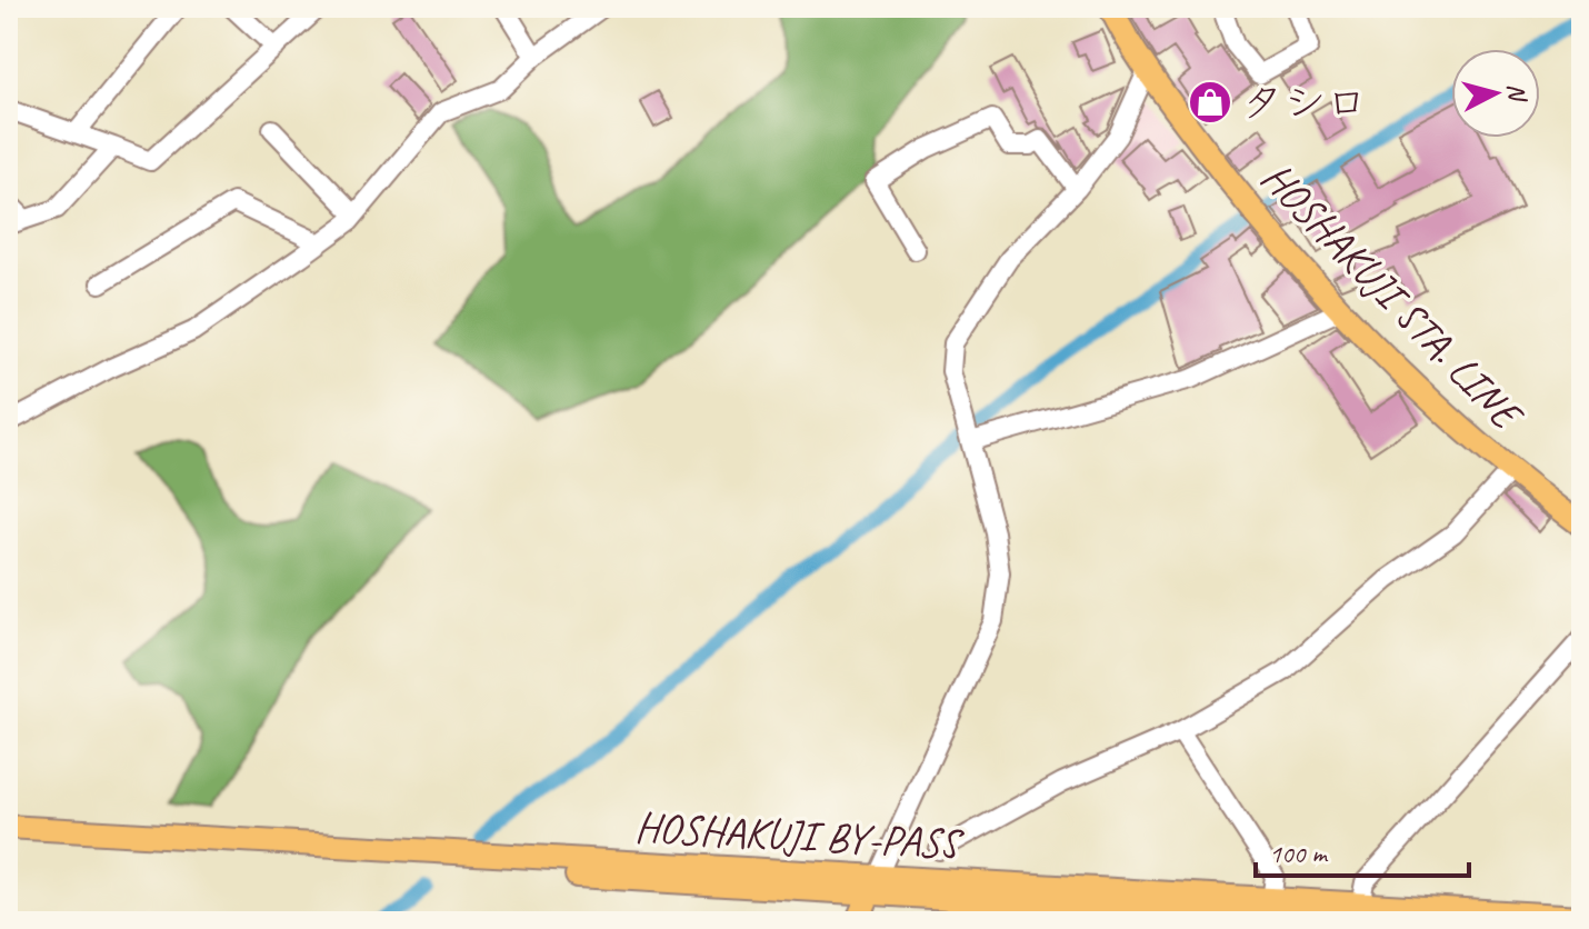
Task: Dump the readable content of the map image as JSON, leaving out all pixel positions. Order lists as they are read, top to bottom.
{
  "streets": {
    "main road": ["HOSHAKUJI STA. LINE", "HOSHAKUJI BY-PASS"]
  },
  "places": {
    "shop": ["タシロ"]
  },
  "scale_bar": "100 m",
  "north": "right"
}
